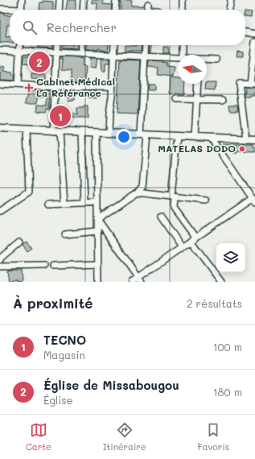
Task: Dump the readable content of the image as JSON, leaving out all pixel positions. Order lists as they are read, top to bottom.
{
  "places": {
    "health": ["Cabinet Médical La Référance"],
    "other": ["MATELAS DODO"]
  },
  "north": "left",
  "page": {
    "search": "Rechercher",
    "pins": ["2", "1"],
    "heading": ["À proximité", "2 résultats"],
    "list": [
      {
        "mark": "1",
        "name": "TECNO",
        "note": "Magasin",
        "value": "100 m"
      },
      {
        "mark": "2",
        "name": "Église de Missabougou",
        "note": "Église",
        "value": "180 m"
      }
    ],
    "nav": ["Carte", "Itinéraire", "Favoris"]
  }
}
